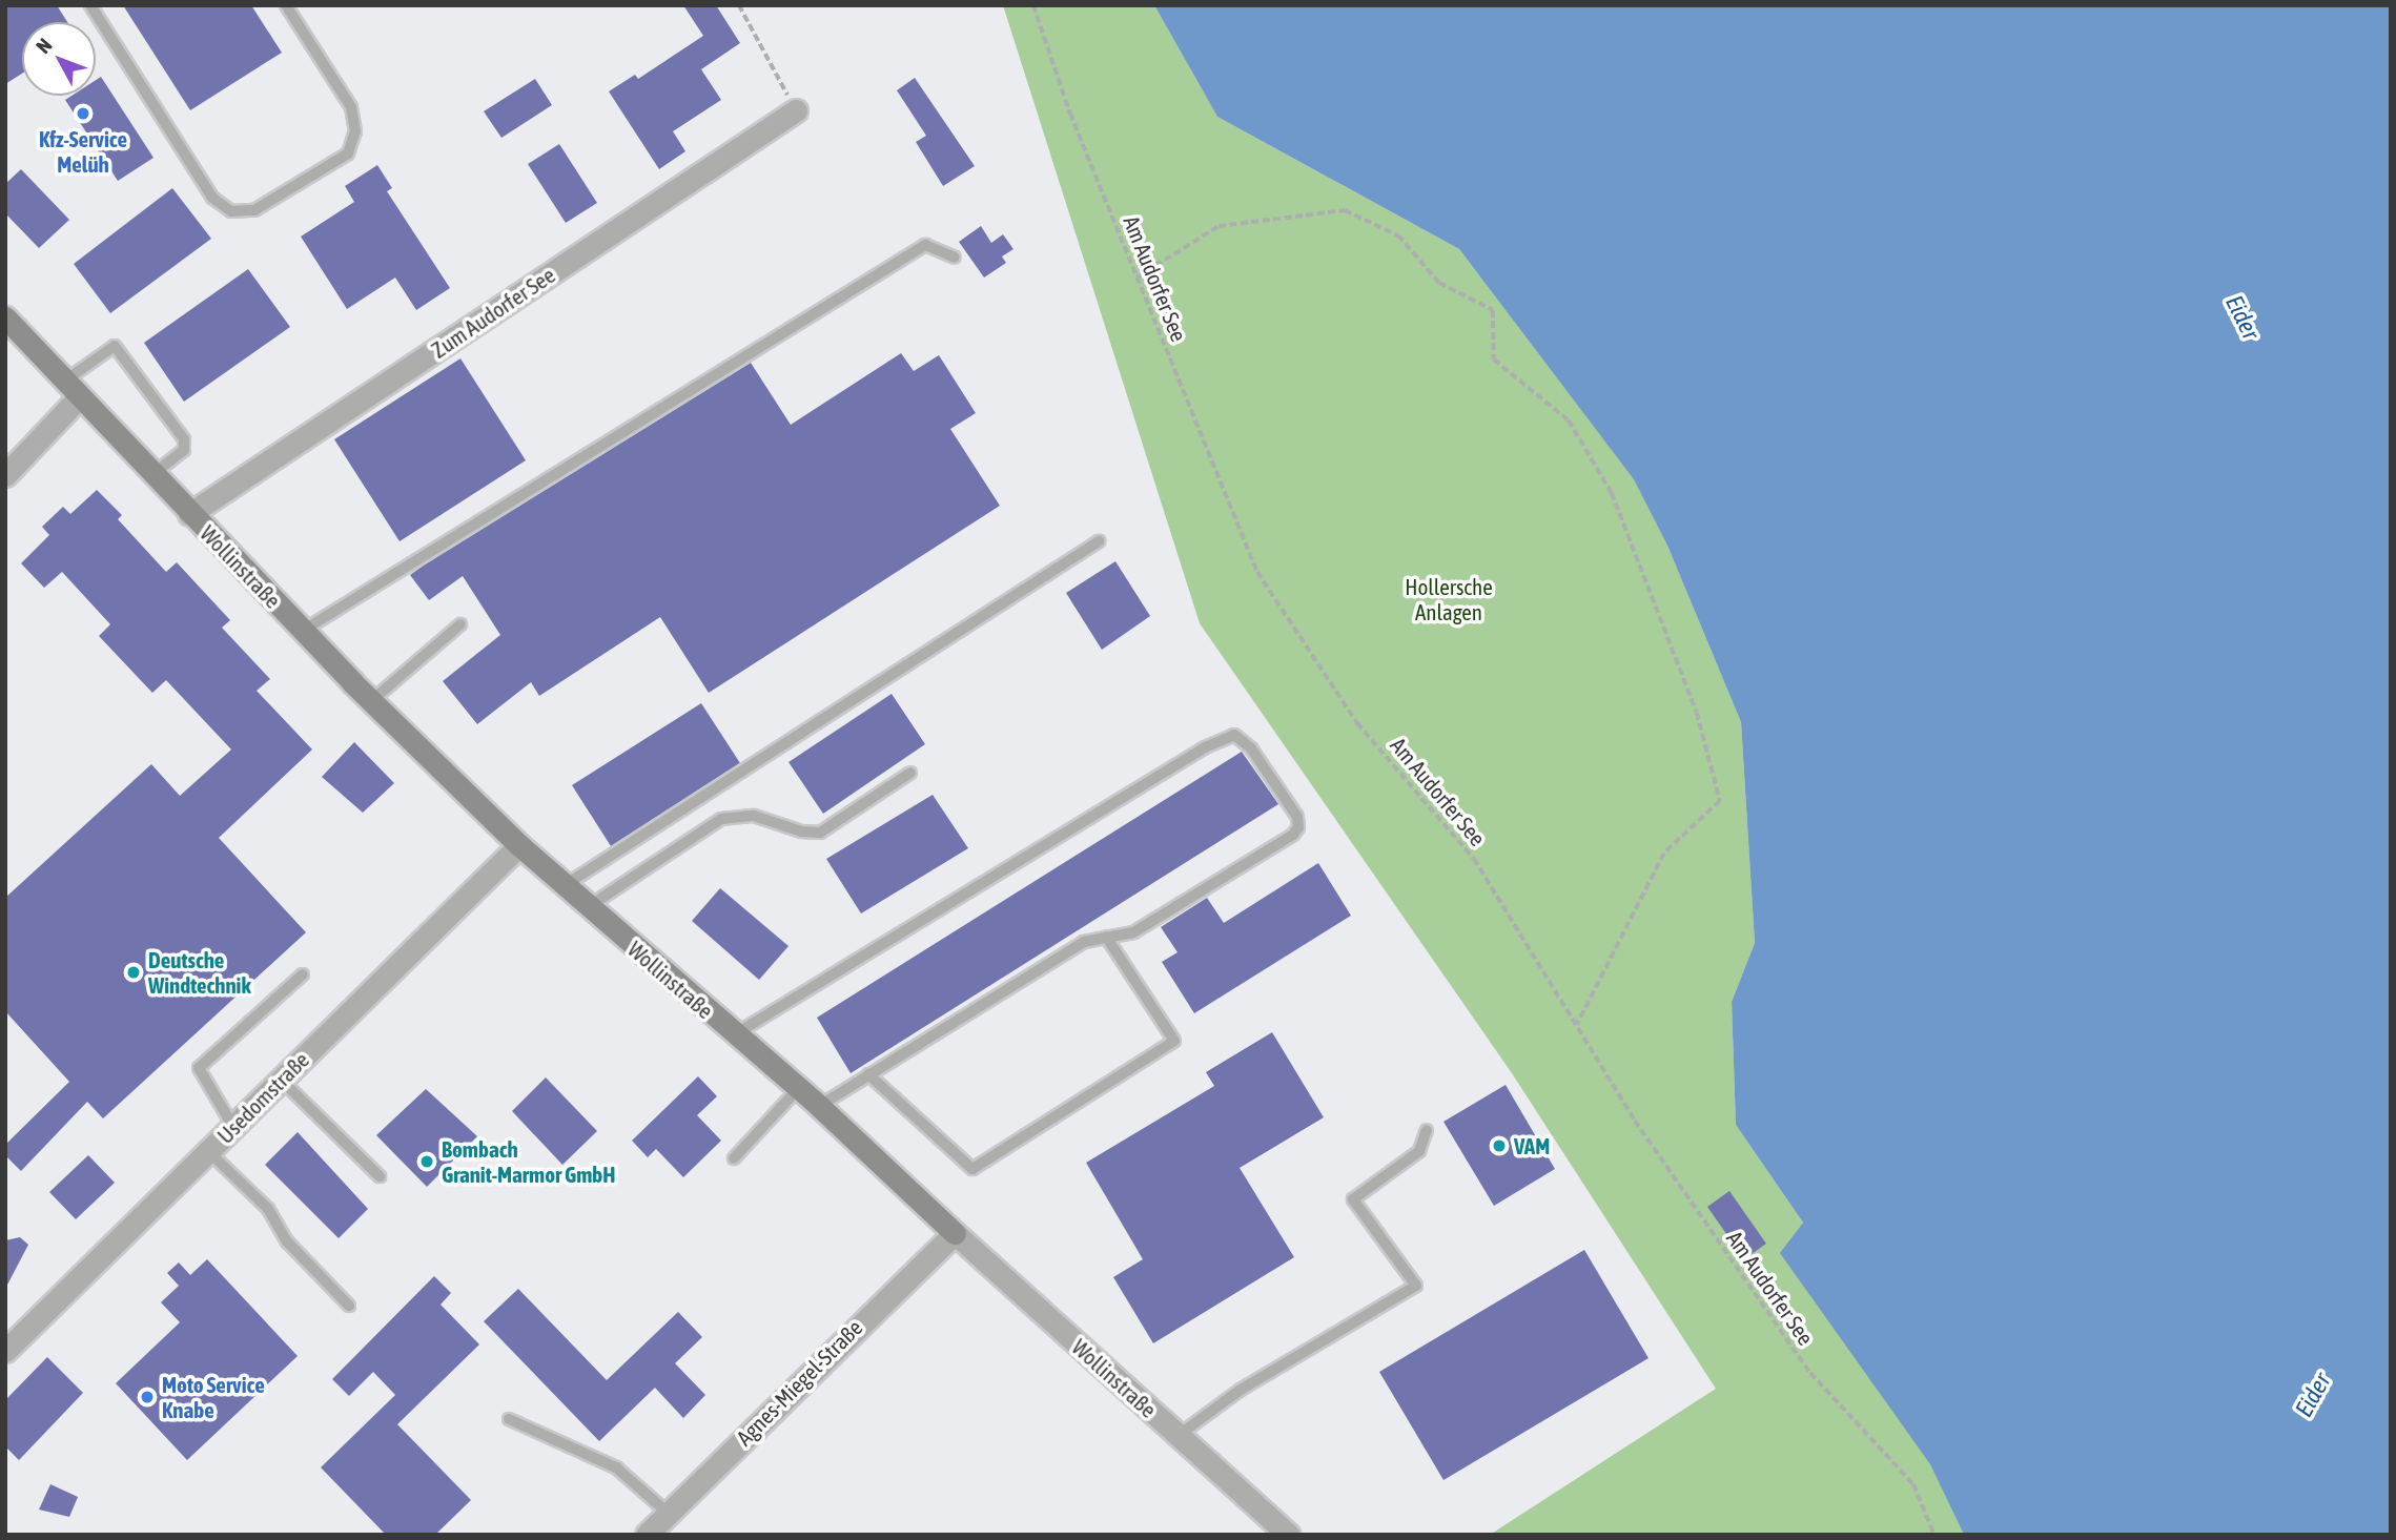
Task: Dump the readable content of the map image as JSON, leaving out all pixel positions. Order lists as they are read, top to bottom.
{
  "streets": {
    "street": [
      "Zum Audorfer See",
      "Wollinstraße",
      "Usedomstraße",
      "Agnes-Miegel-Straße"
    ],
    "path": ["Am Audorfer See"]
  },
  "crossings": [
    ["Zum Audorfer See", "Wollinstraße"],
    ["Wollinstraße", "Usedomstraße"],
    ["Wollinstraße", "Agnes-Miegel-Straße"]
  ],
  "water": ["Eider"],
  "parks": ["Hollersche Anlagen"],
  "places": [
    "Kfz-Service Melüh",
    "Deutsche Windtechnik",
    "VAM",
    "Bombach Granit-Marmor GmbH",
    "Moto Service Knabe"
  ],
  "north": "top left"
}
